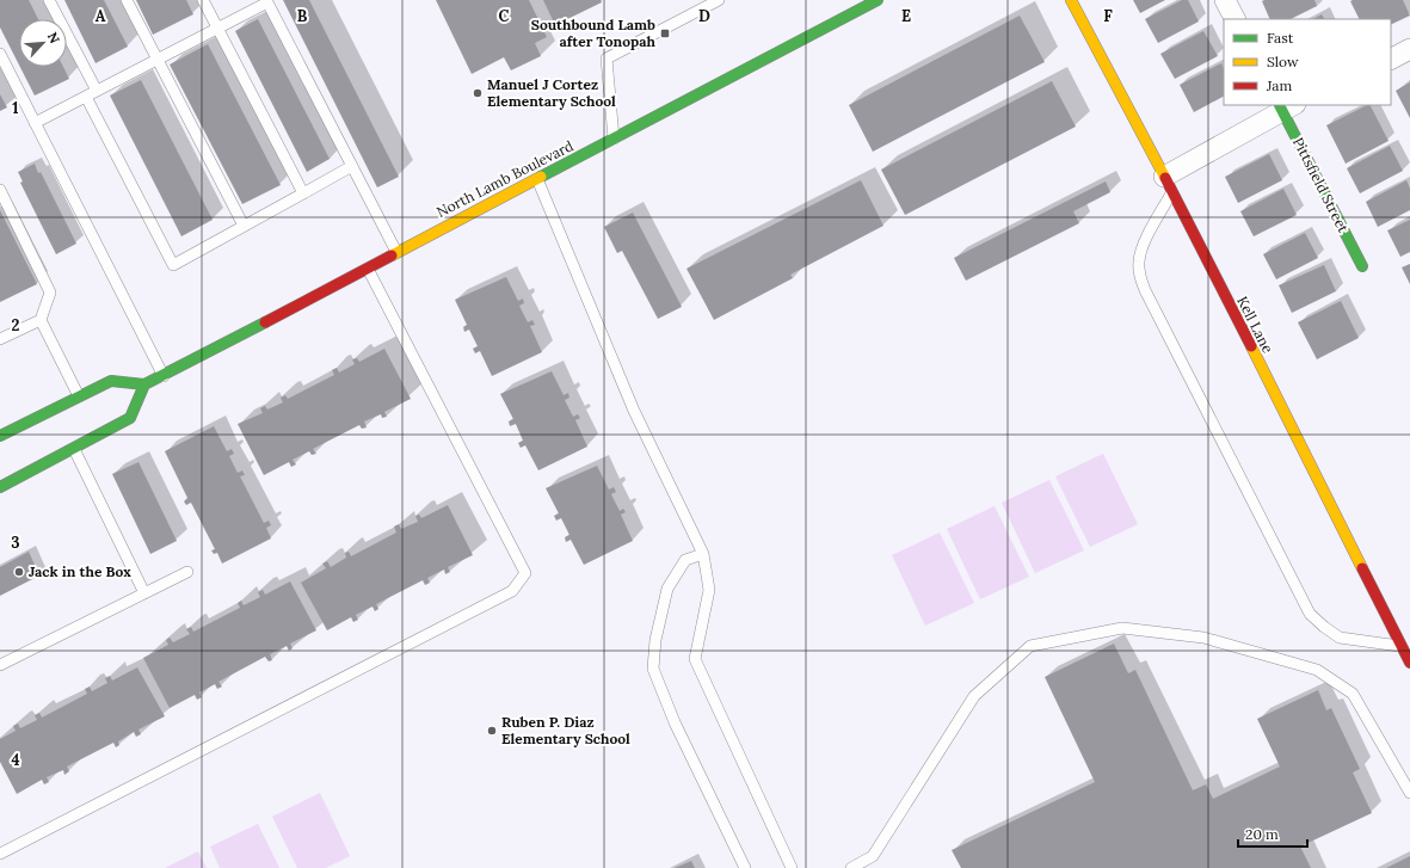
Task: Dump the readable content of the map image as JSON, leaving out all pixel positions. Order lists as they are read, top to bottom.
{
  "streets": {
    "main road": ["North Lamb Boulevard", "Pittsfield Street", "Kell Lane"]
  },
  "places": {
    "transit": ["Southbound Lamb after Tonopah"],
    "other": ["Manuel J Cortez Elementary School", "Jack in the Box", "Ruben P. Diaz Elementary School"]
  },
  "legend": ["Fast", "Slow", "Jam"],
  "scale_bar": "20 m",
  "north": "top right",
  "grid": {
    "columns": [
      "A",
      "B",
      "C",
      "D",
      "E",
      "F"
    ],
    "rows": [
      "1",
      "2",
      "3",
      "4"
    ]
  }
}
